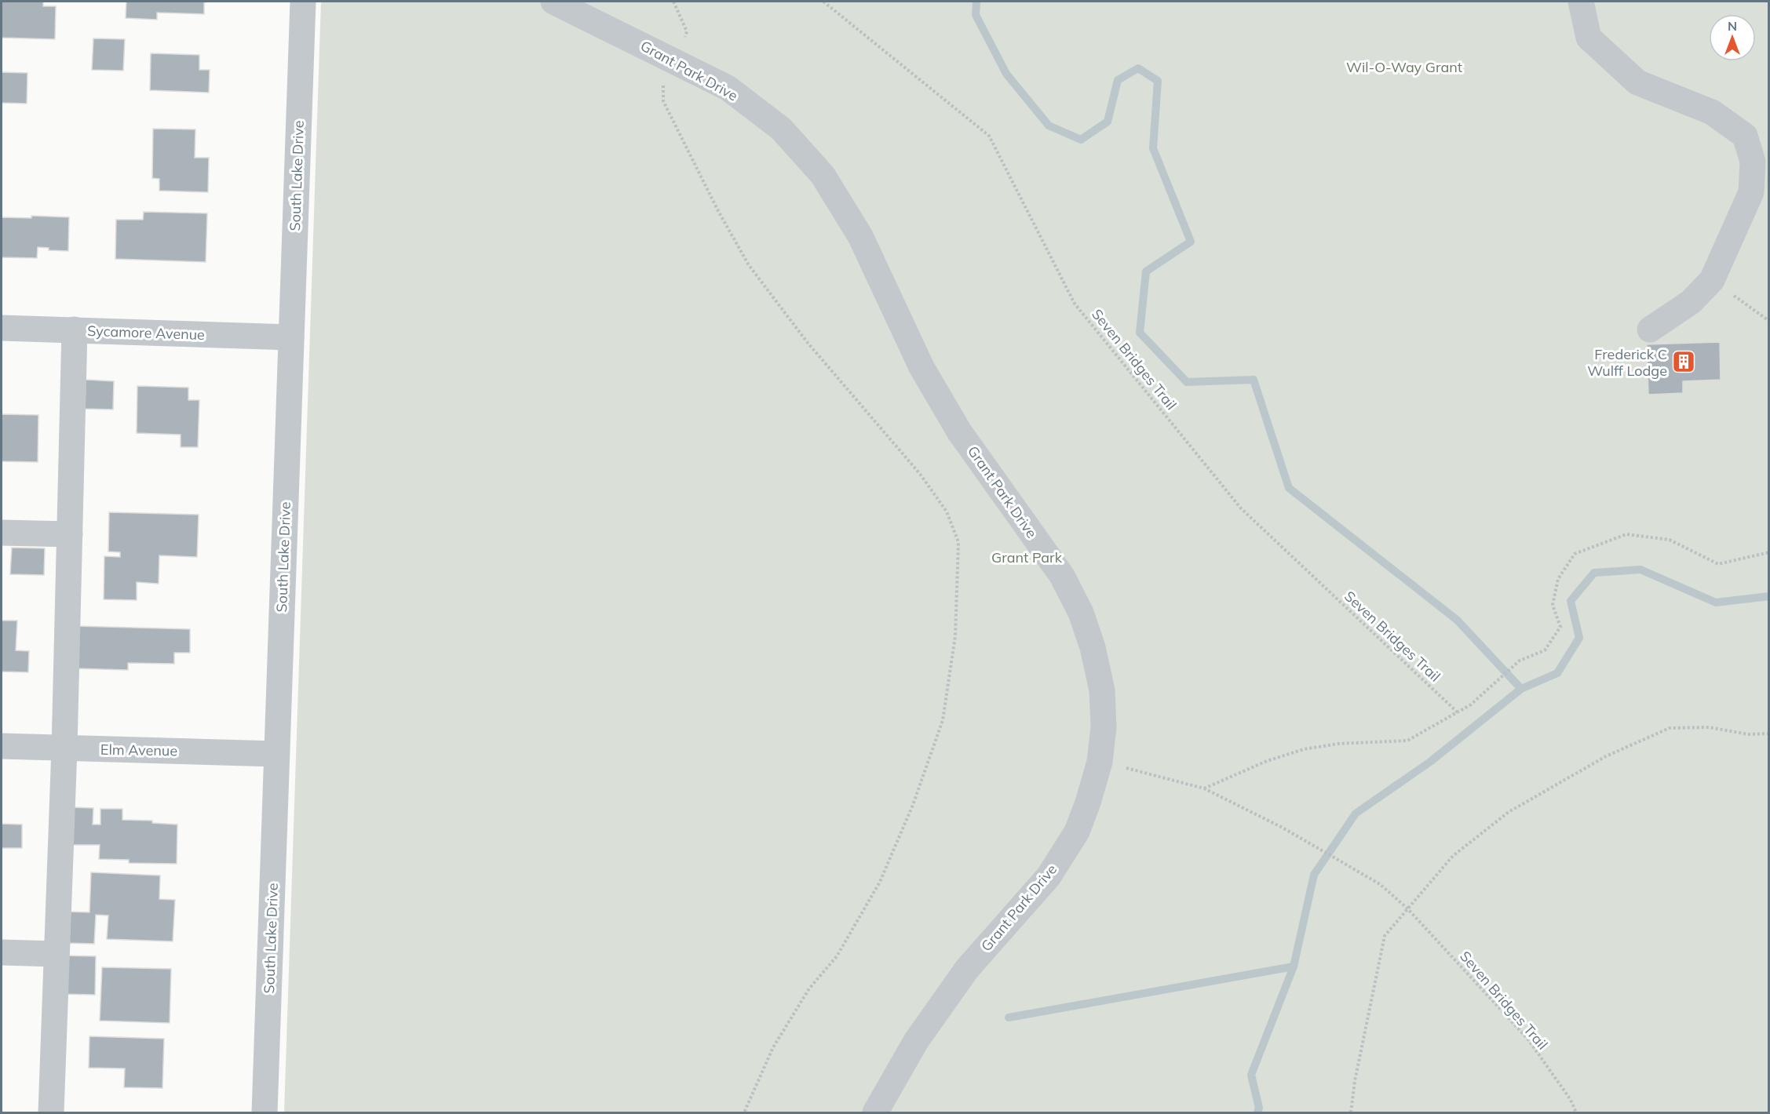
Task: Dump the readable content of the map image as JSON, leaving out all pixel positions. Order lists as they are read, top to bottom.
{
  "streets": {
    "street": [
      "Grant Park Drive",
      "South Lake Drive",
      "Sycamore Avenue",
      "Elm Avenue"
    ],
    "path": ["Seven Bridges Trail"]
  },
  "crossings": [
    ["South Lake Drive", "Sycamore Avenue"],
    ["South Lake Drive", "Elm Avenue"]
  ],
  "parks": ["Wil-O-Way Grant", "Grant Park"],
  "places": {
    "building": ["Frederick C Wulff Lodge"]
  },
  "north": "top"
}
